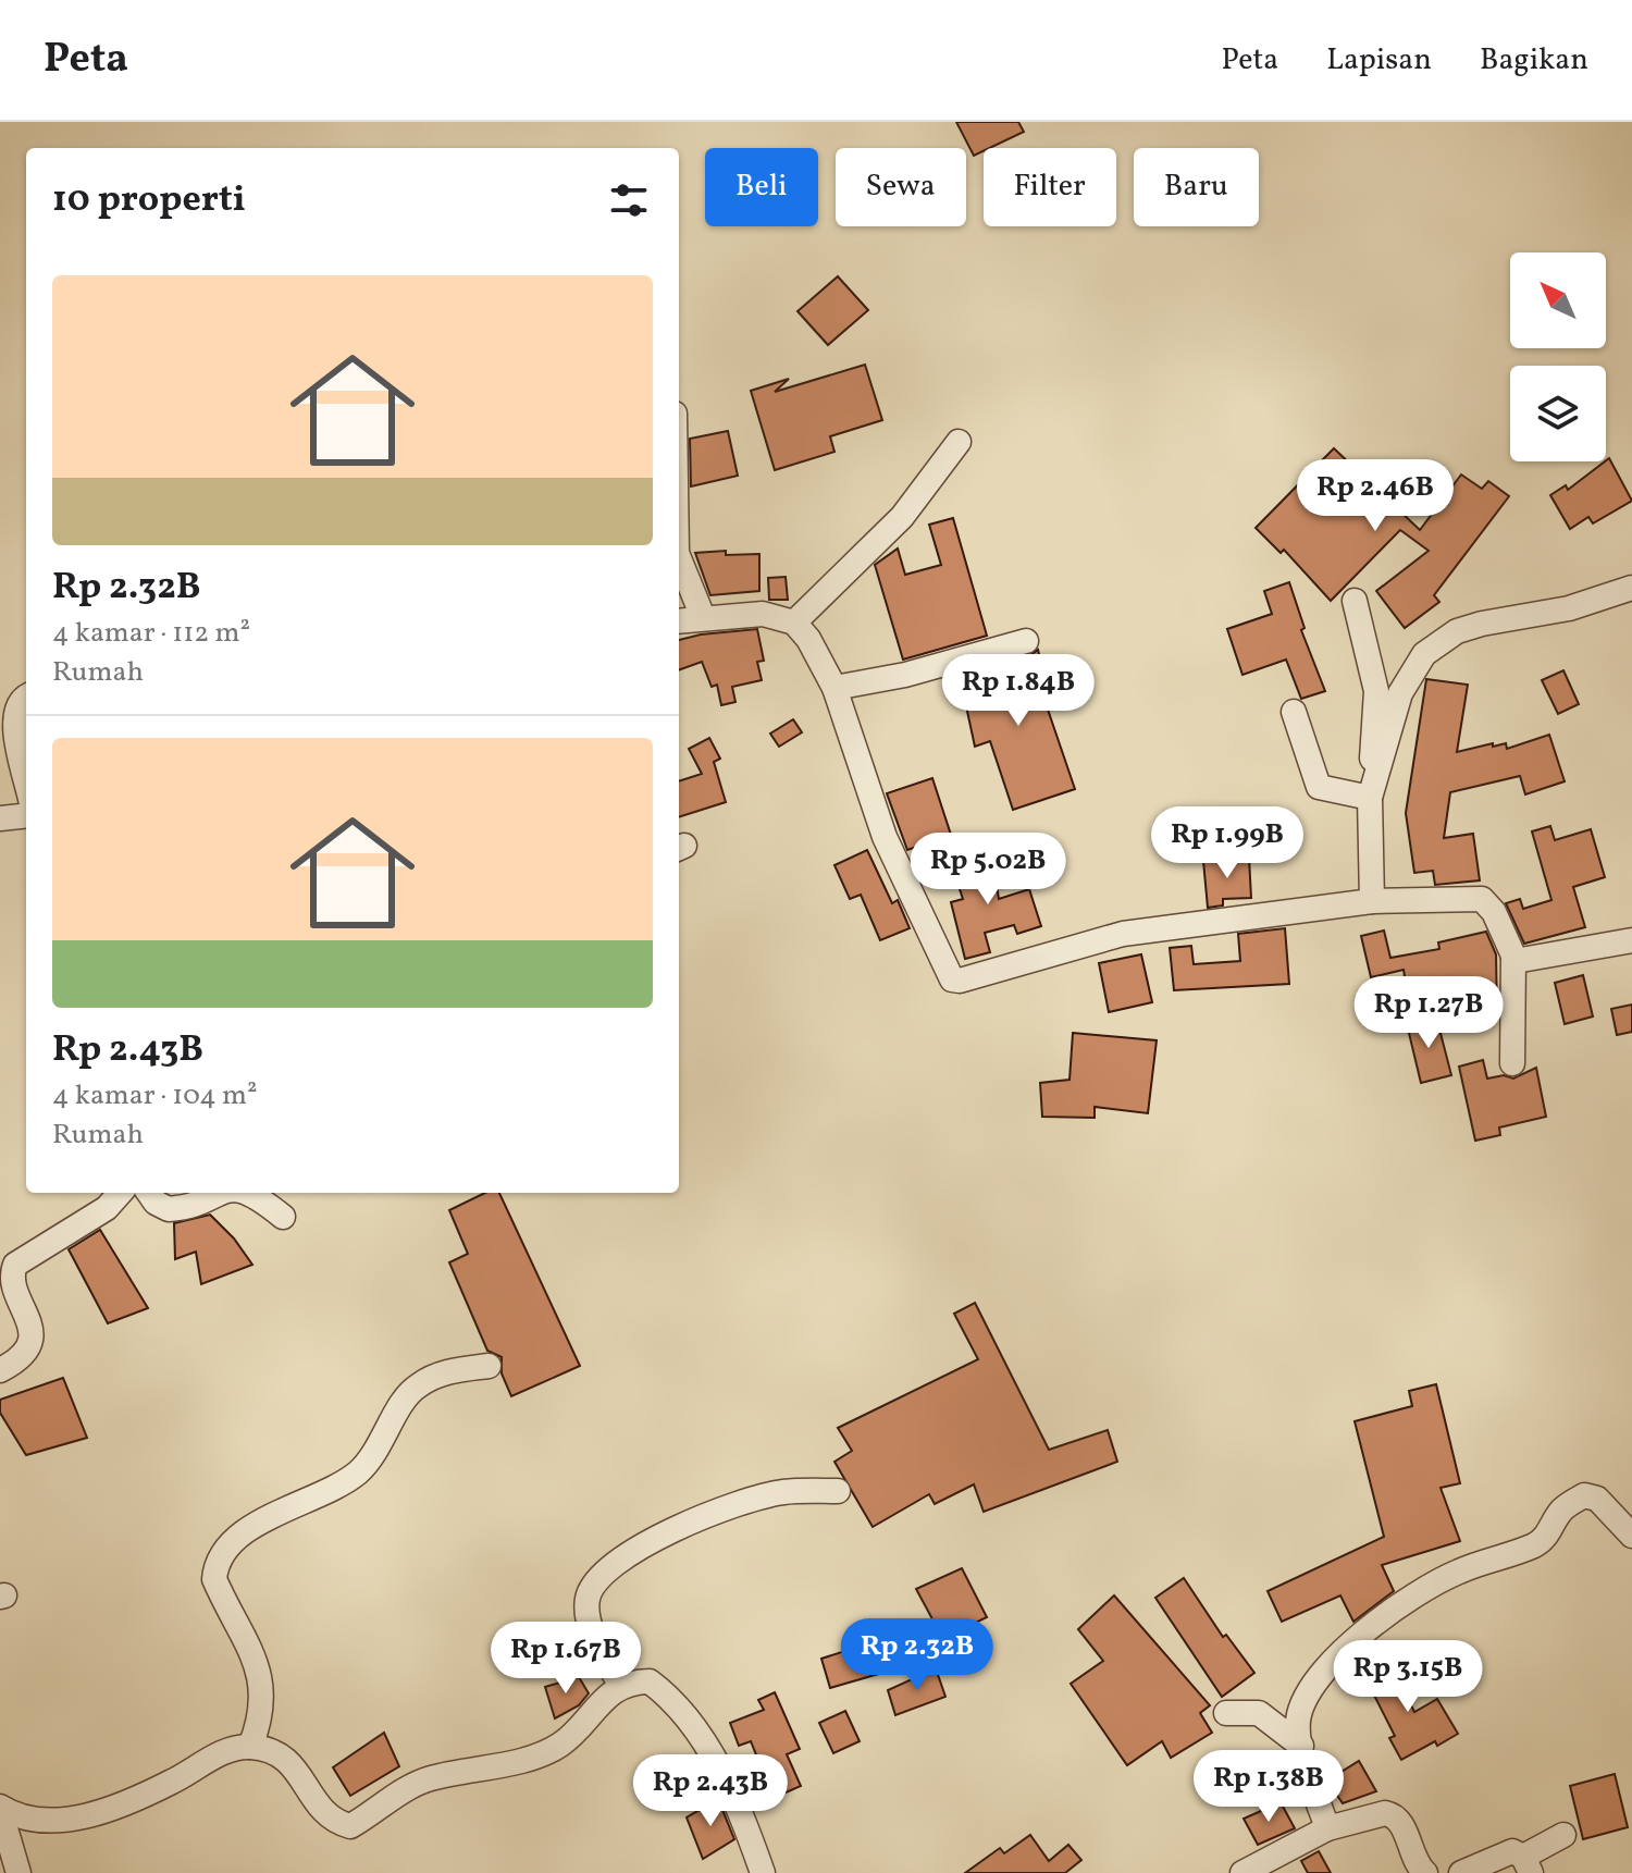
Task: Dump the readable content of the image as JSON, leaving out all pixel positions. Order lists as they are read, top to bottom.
{
  "north": "top left",
  "page": {
    "header": "Peta",
    "nav": ["Peta", "Lapisan", "Bagikan"],
    "chip": [
      "Beli",
      "Sewa",
      "Filter",
      "Baru"
    ],
    "heading": "10 properti",
    "list": [
      {
        "name": "Rp 2.32B",
        "note": "4 kamar · 112 m² · Rumah"
      },
      {
        "name": "Rp 2.43B",
        "note": "4 kamar · 104 m² · Rumah"
      }
    ],
    "price": [
      "Rp 2.46B",
      "Rp 1.84B",
      "Rp 1.99B",
      "Rp 5.02B",
      "Rp 1.27B",
      "Rp 2.32B",
      "Rp 1.67B",
      "Rp 3.15B",
      "Rp 1.38B",
      "Rp 2.43B"
    ]
  }
}
